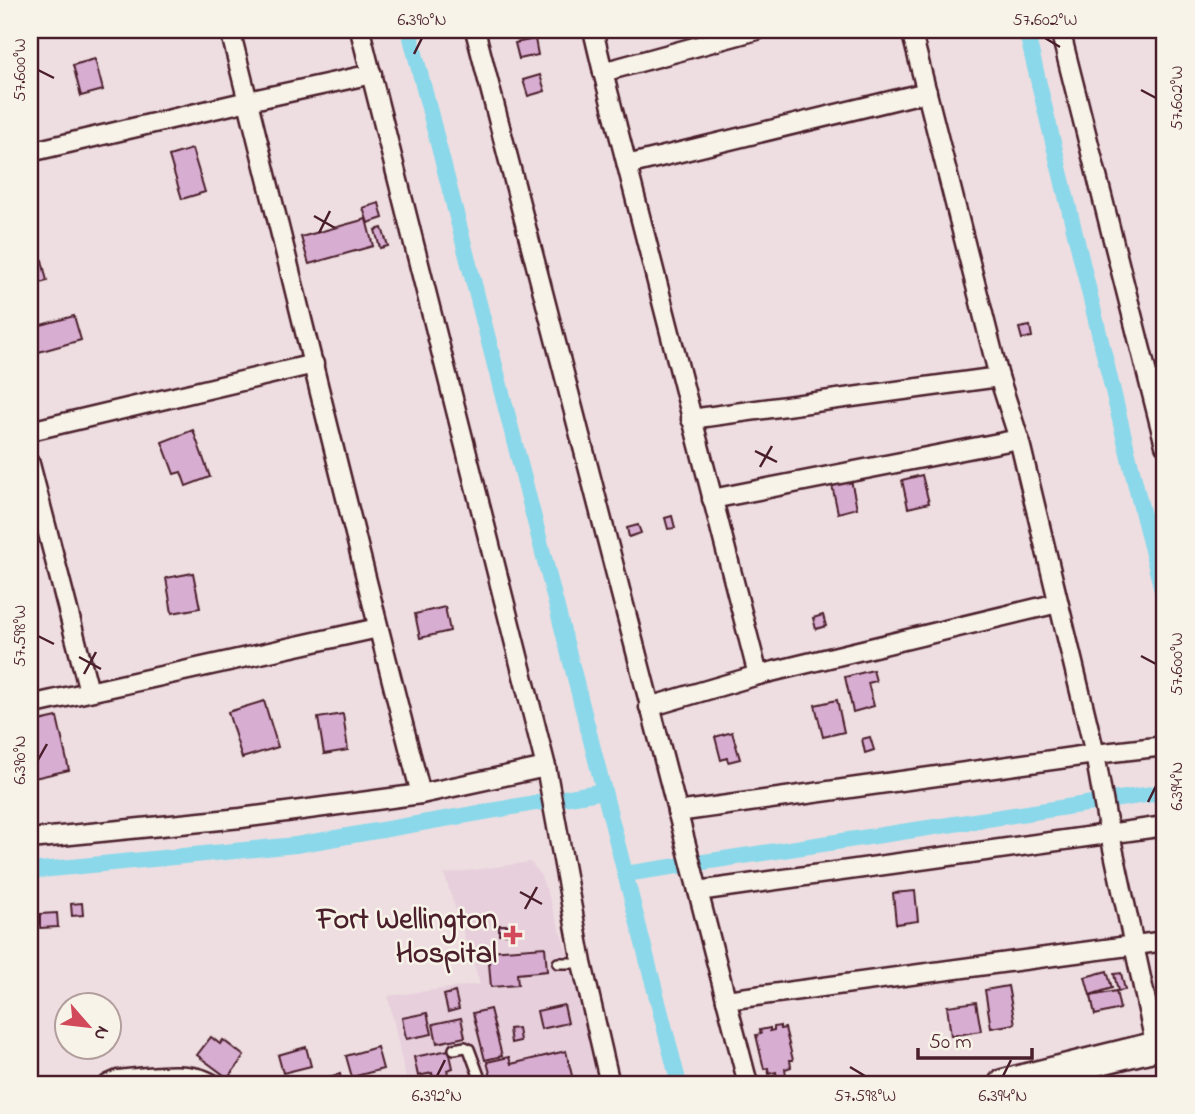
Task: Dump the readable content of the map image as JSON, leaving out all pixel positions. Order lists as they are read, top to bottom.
{
  "places": {
    "health": ["Fort Wellington Hospital"]
  },
  "scale_bar": "50 m",
  "north": "bottom right",
  "coordinates": [
    "6.390°N",
    "57.602°W",
    "57.600°W",
    "57.598°W",
    "6.394°N",
    "6.392°N"
  ]
}
